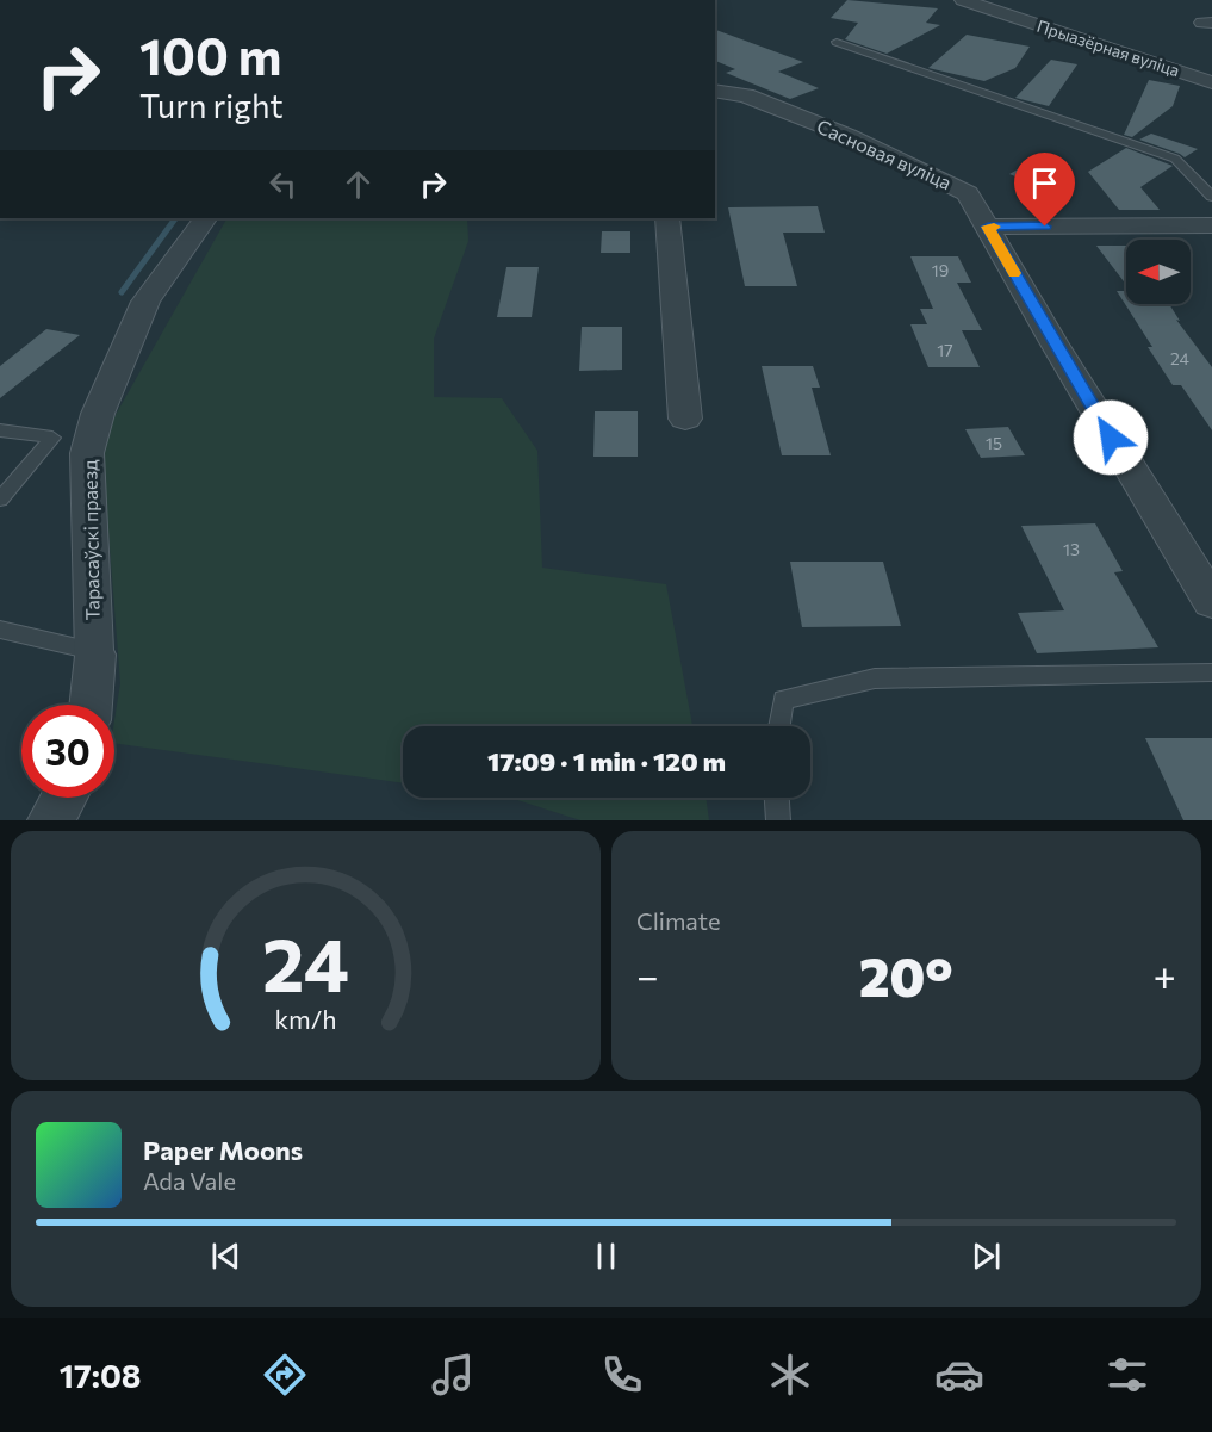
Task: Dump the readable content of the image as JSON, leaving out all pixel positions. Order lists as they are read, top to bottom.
{
  "streets": {
    "street": ["Прыазёрная вуліца", "Сасновая вуліца", "Тарасаўскі праезд"]
  },
  "house_numbers": [
    "19",
    "17",
    "24",
    "15",
    "13"
  ],
  "north": "left",
  "page": {
    "turn": ["100 m", "Turn right"],
    "limit": "30",
    "trip": "17:09 · 1 min · 120 m",
    "tile": "Climate",
    "heat": ["−", "20°", "+"],
    "song": ["Paper Moons", "Ada Vale"],
    "tabs": "17:08",
    "gauge": ["24", "km/h"]
  }
}
